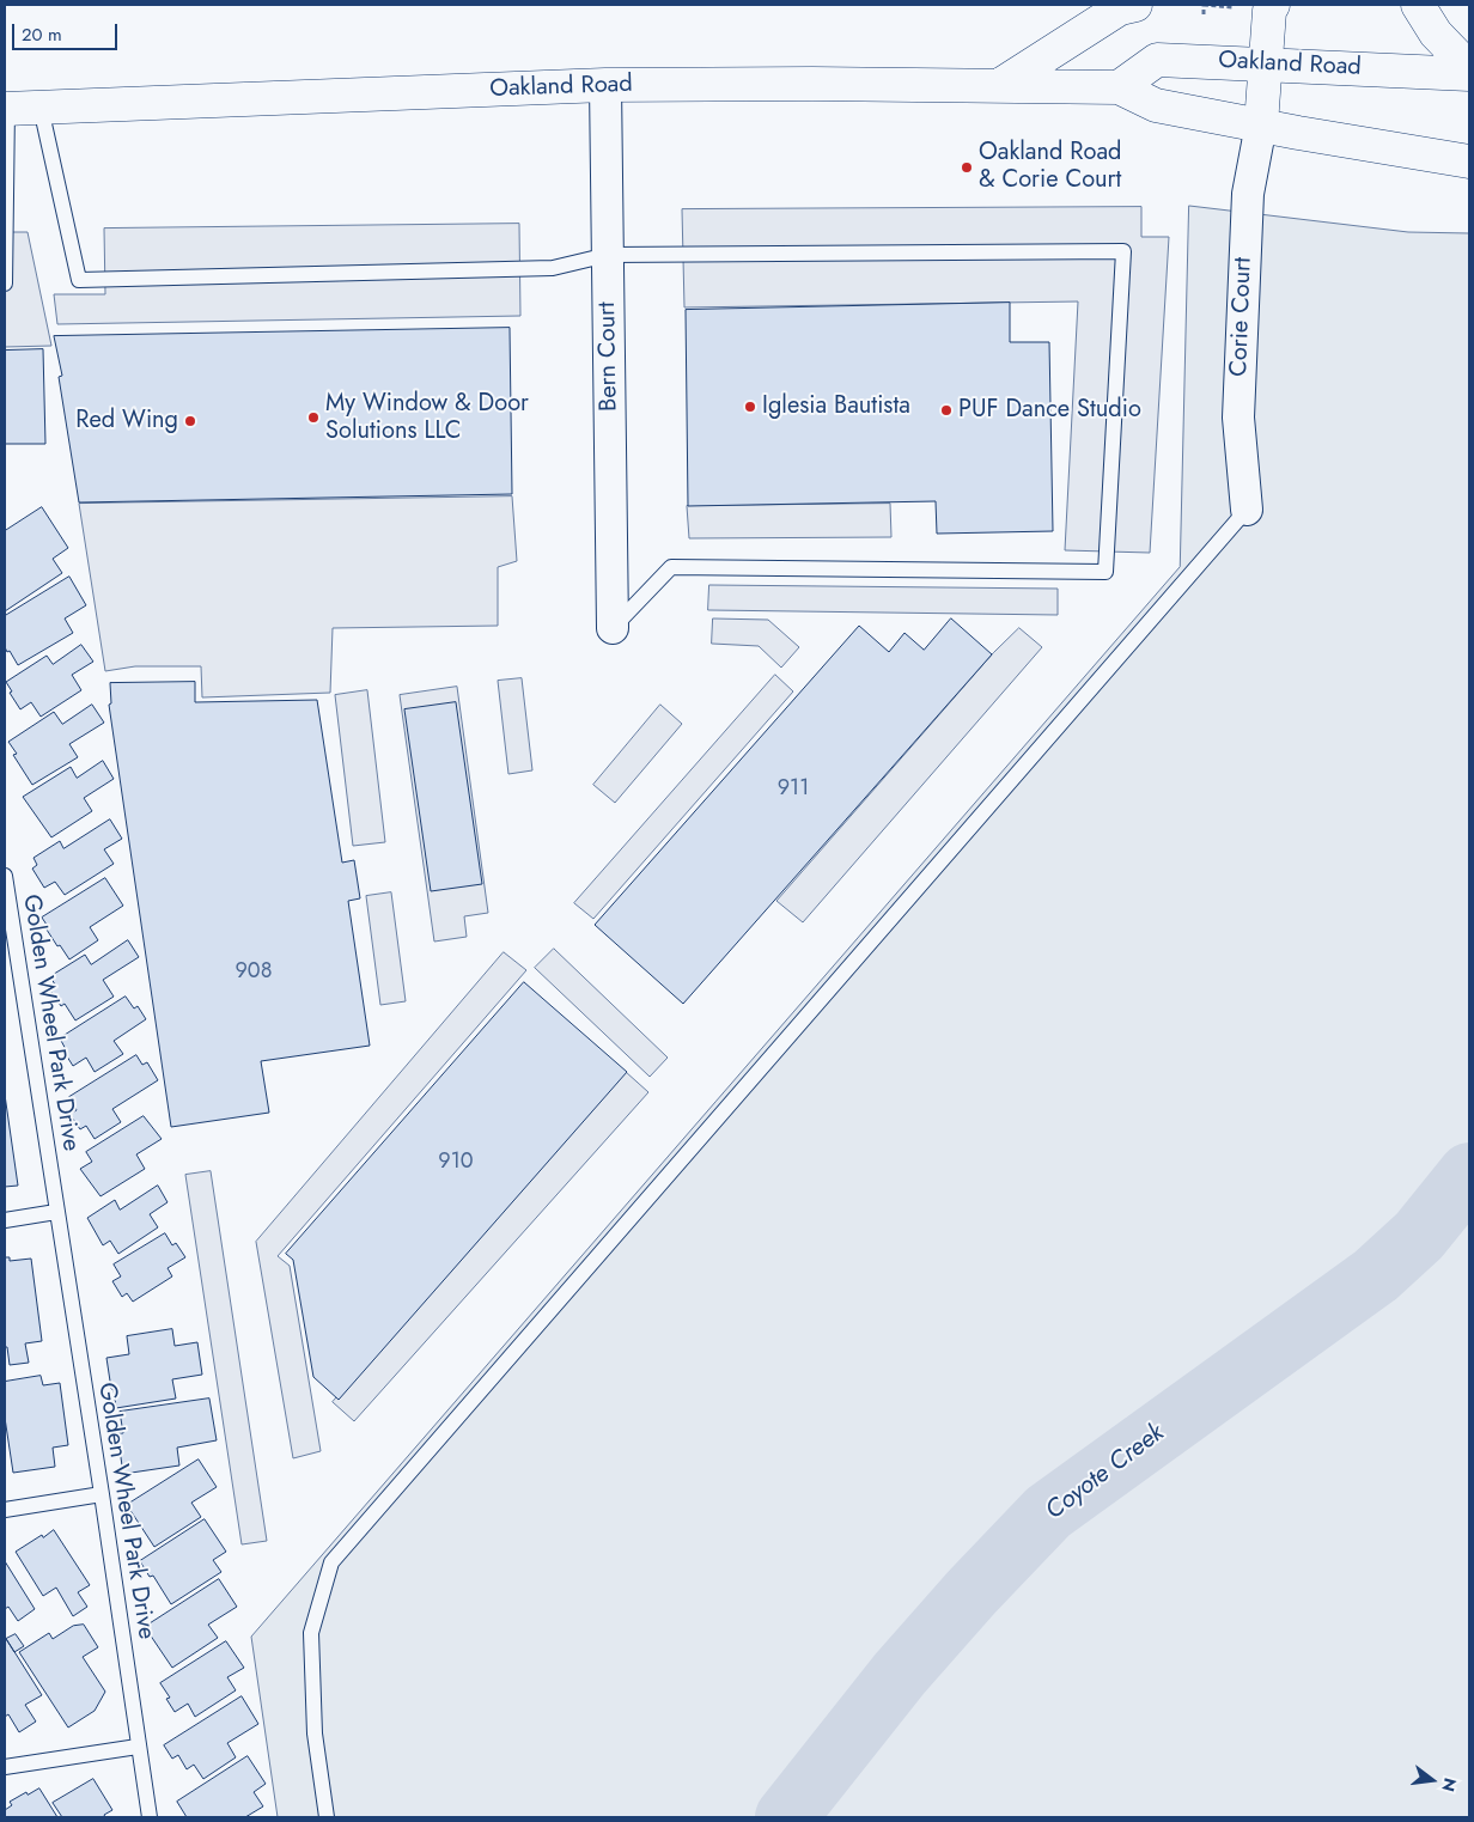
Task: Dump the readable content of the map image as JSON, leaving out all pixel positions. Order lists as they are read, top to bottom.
{
  "streets": {
    "main road": ["Oakland Road"],
    "street": ["Corie Court", "Bern Court"],
    "lane": ["Golden Wheel Park Drive"]
  },
  "crossings": [
    ["Oakland Road", "Corie Court"],
    ["Oakland Road", "Bern Court"]
  ],
  "water": ["Coyote Creek"],
  "places": [
    "Oakland Road & Corie Court",
    "Iglesia Bautista",
    "PUF Dance Studio",
    "My Window & Door Solutions LLC",
    "Red Wing"
  ],
  "house_numbers": ["911", "908", "910"],
  "scale_bar": "20 m",
  "north": "right"
}
